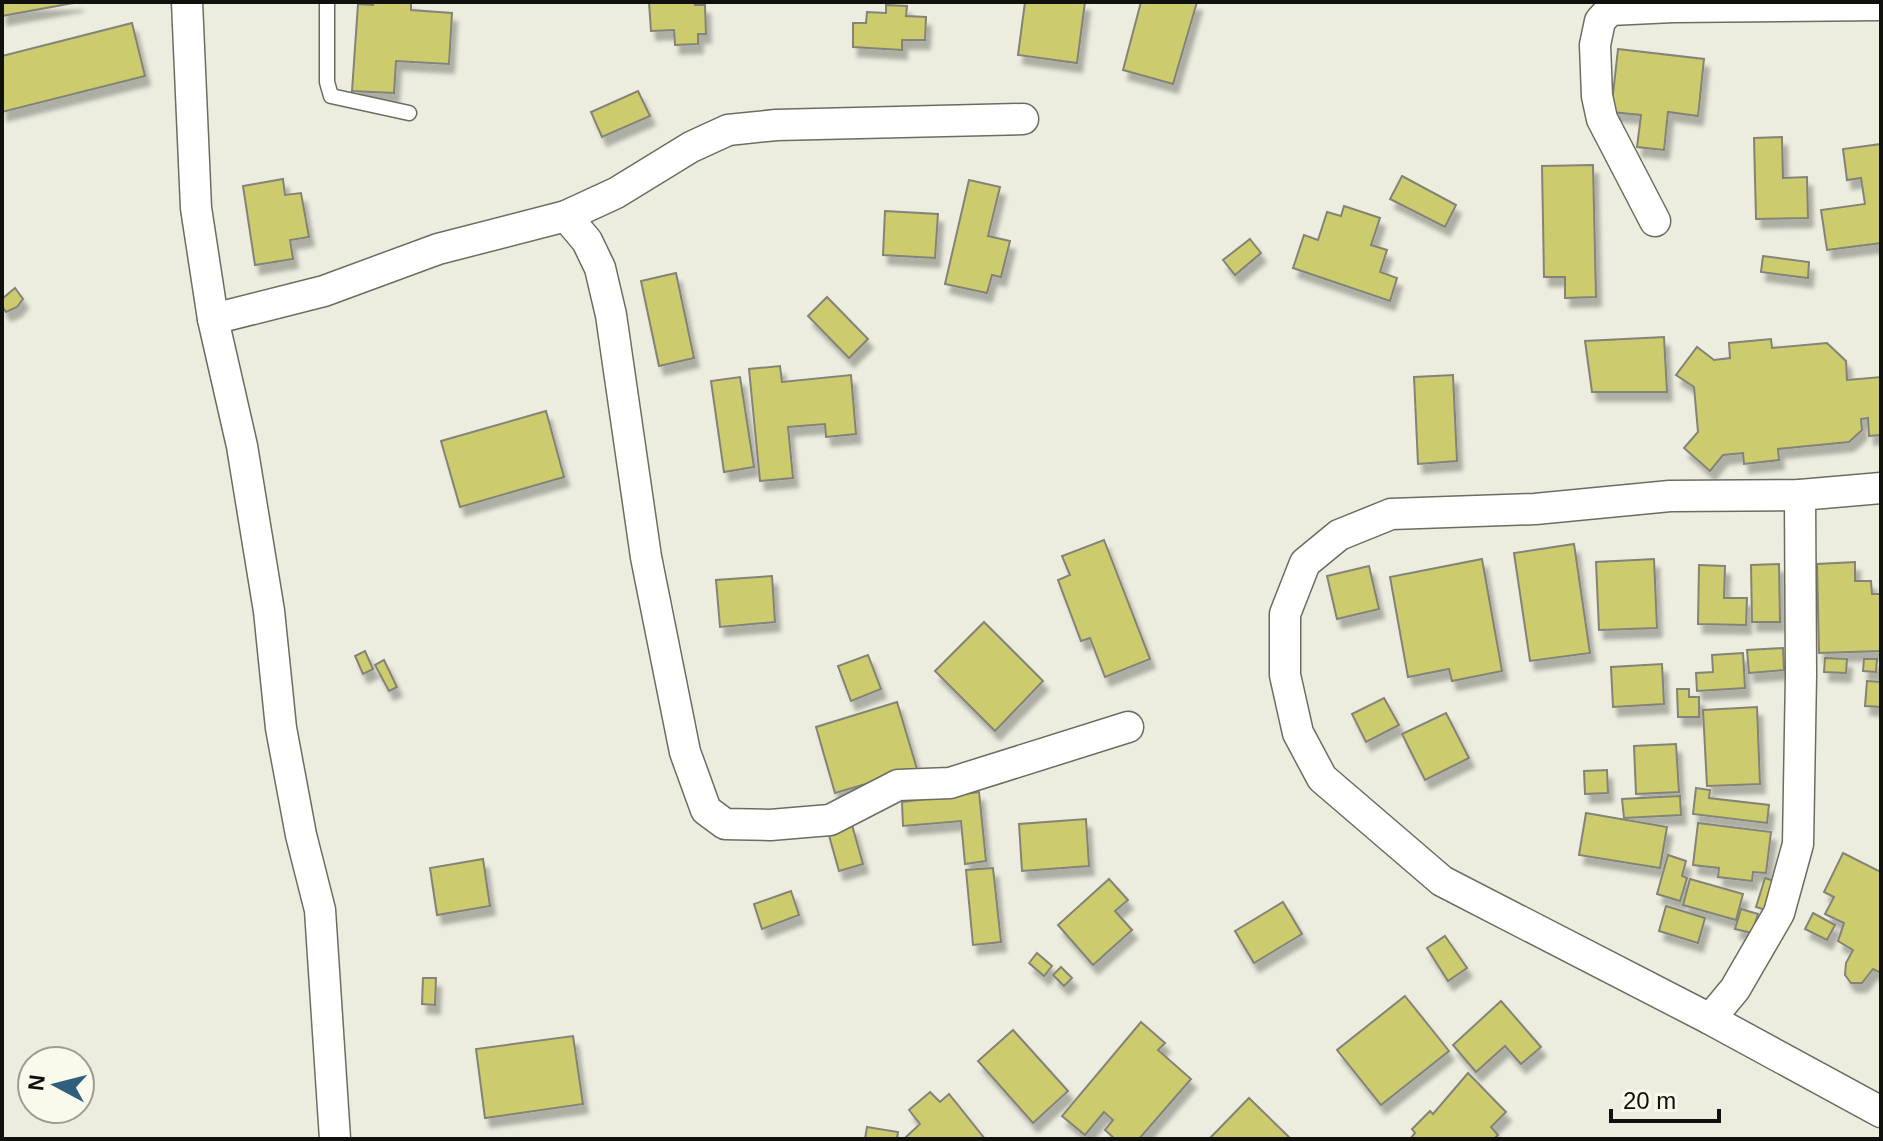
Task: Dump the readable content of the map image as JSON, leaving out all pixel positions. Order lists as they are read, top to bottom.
{
  "scale_bar": "20 m",
  "north": "left"
}
